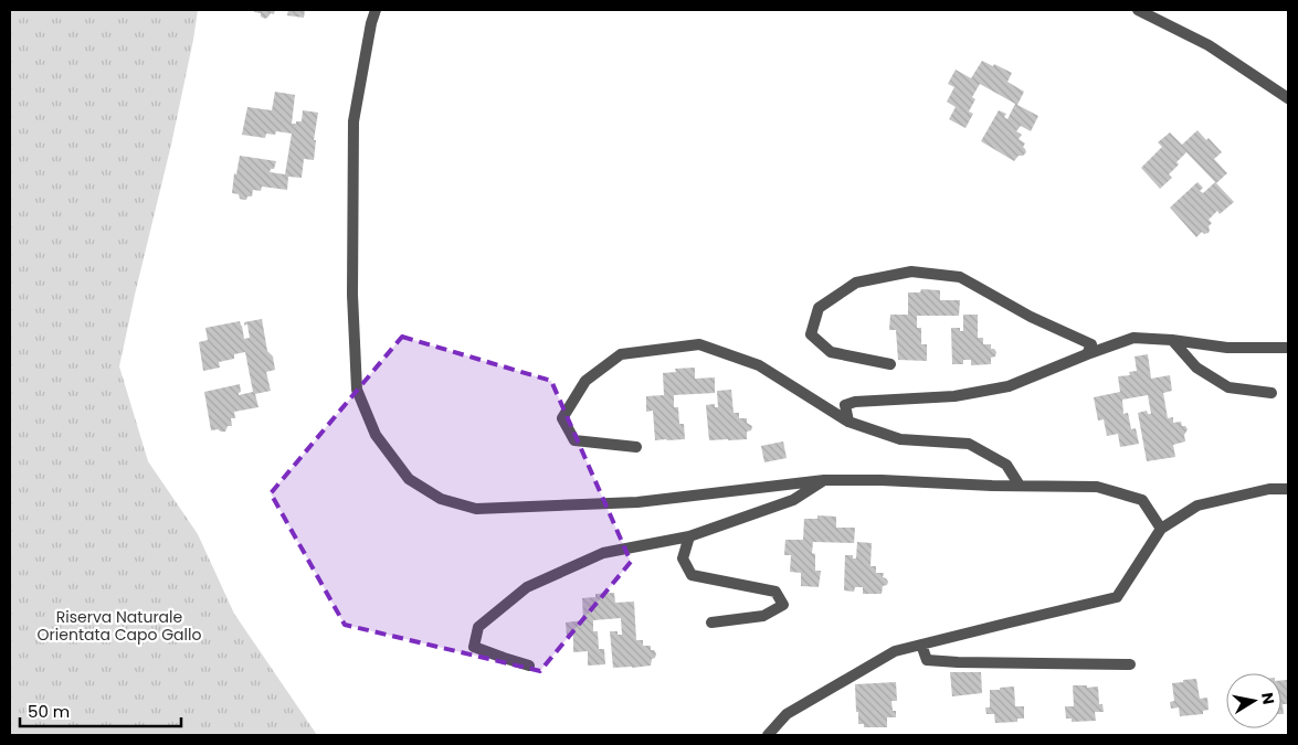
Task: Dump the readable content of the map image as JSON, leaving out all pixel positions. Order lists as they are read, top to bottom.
{
  "parks": ["Riserva Naturale Orientata Capo Gallo"],
  "scale_bar": "50 m",
  "north": "right"
}
